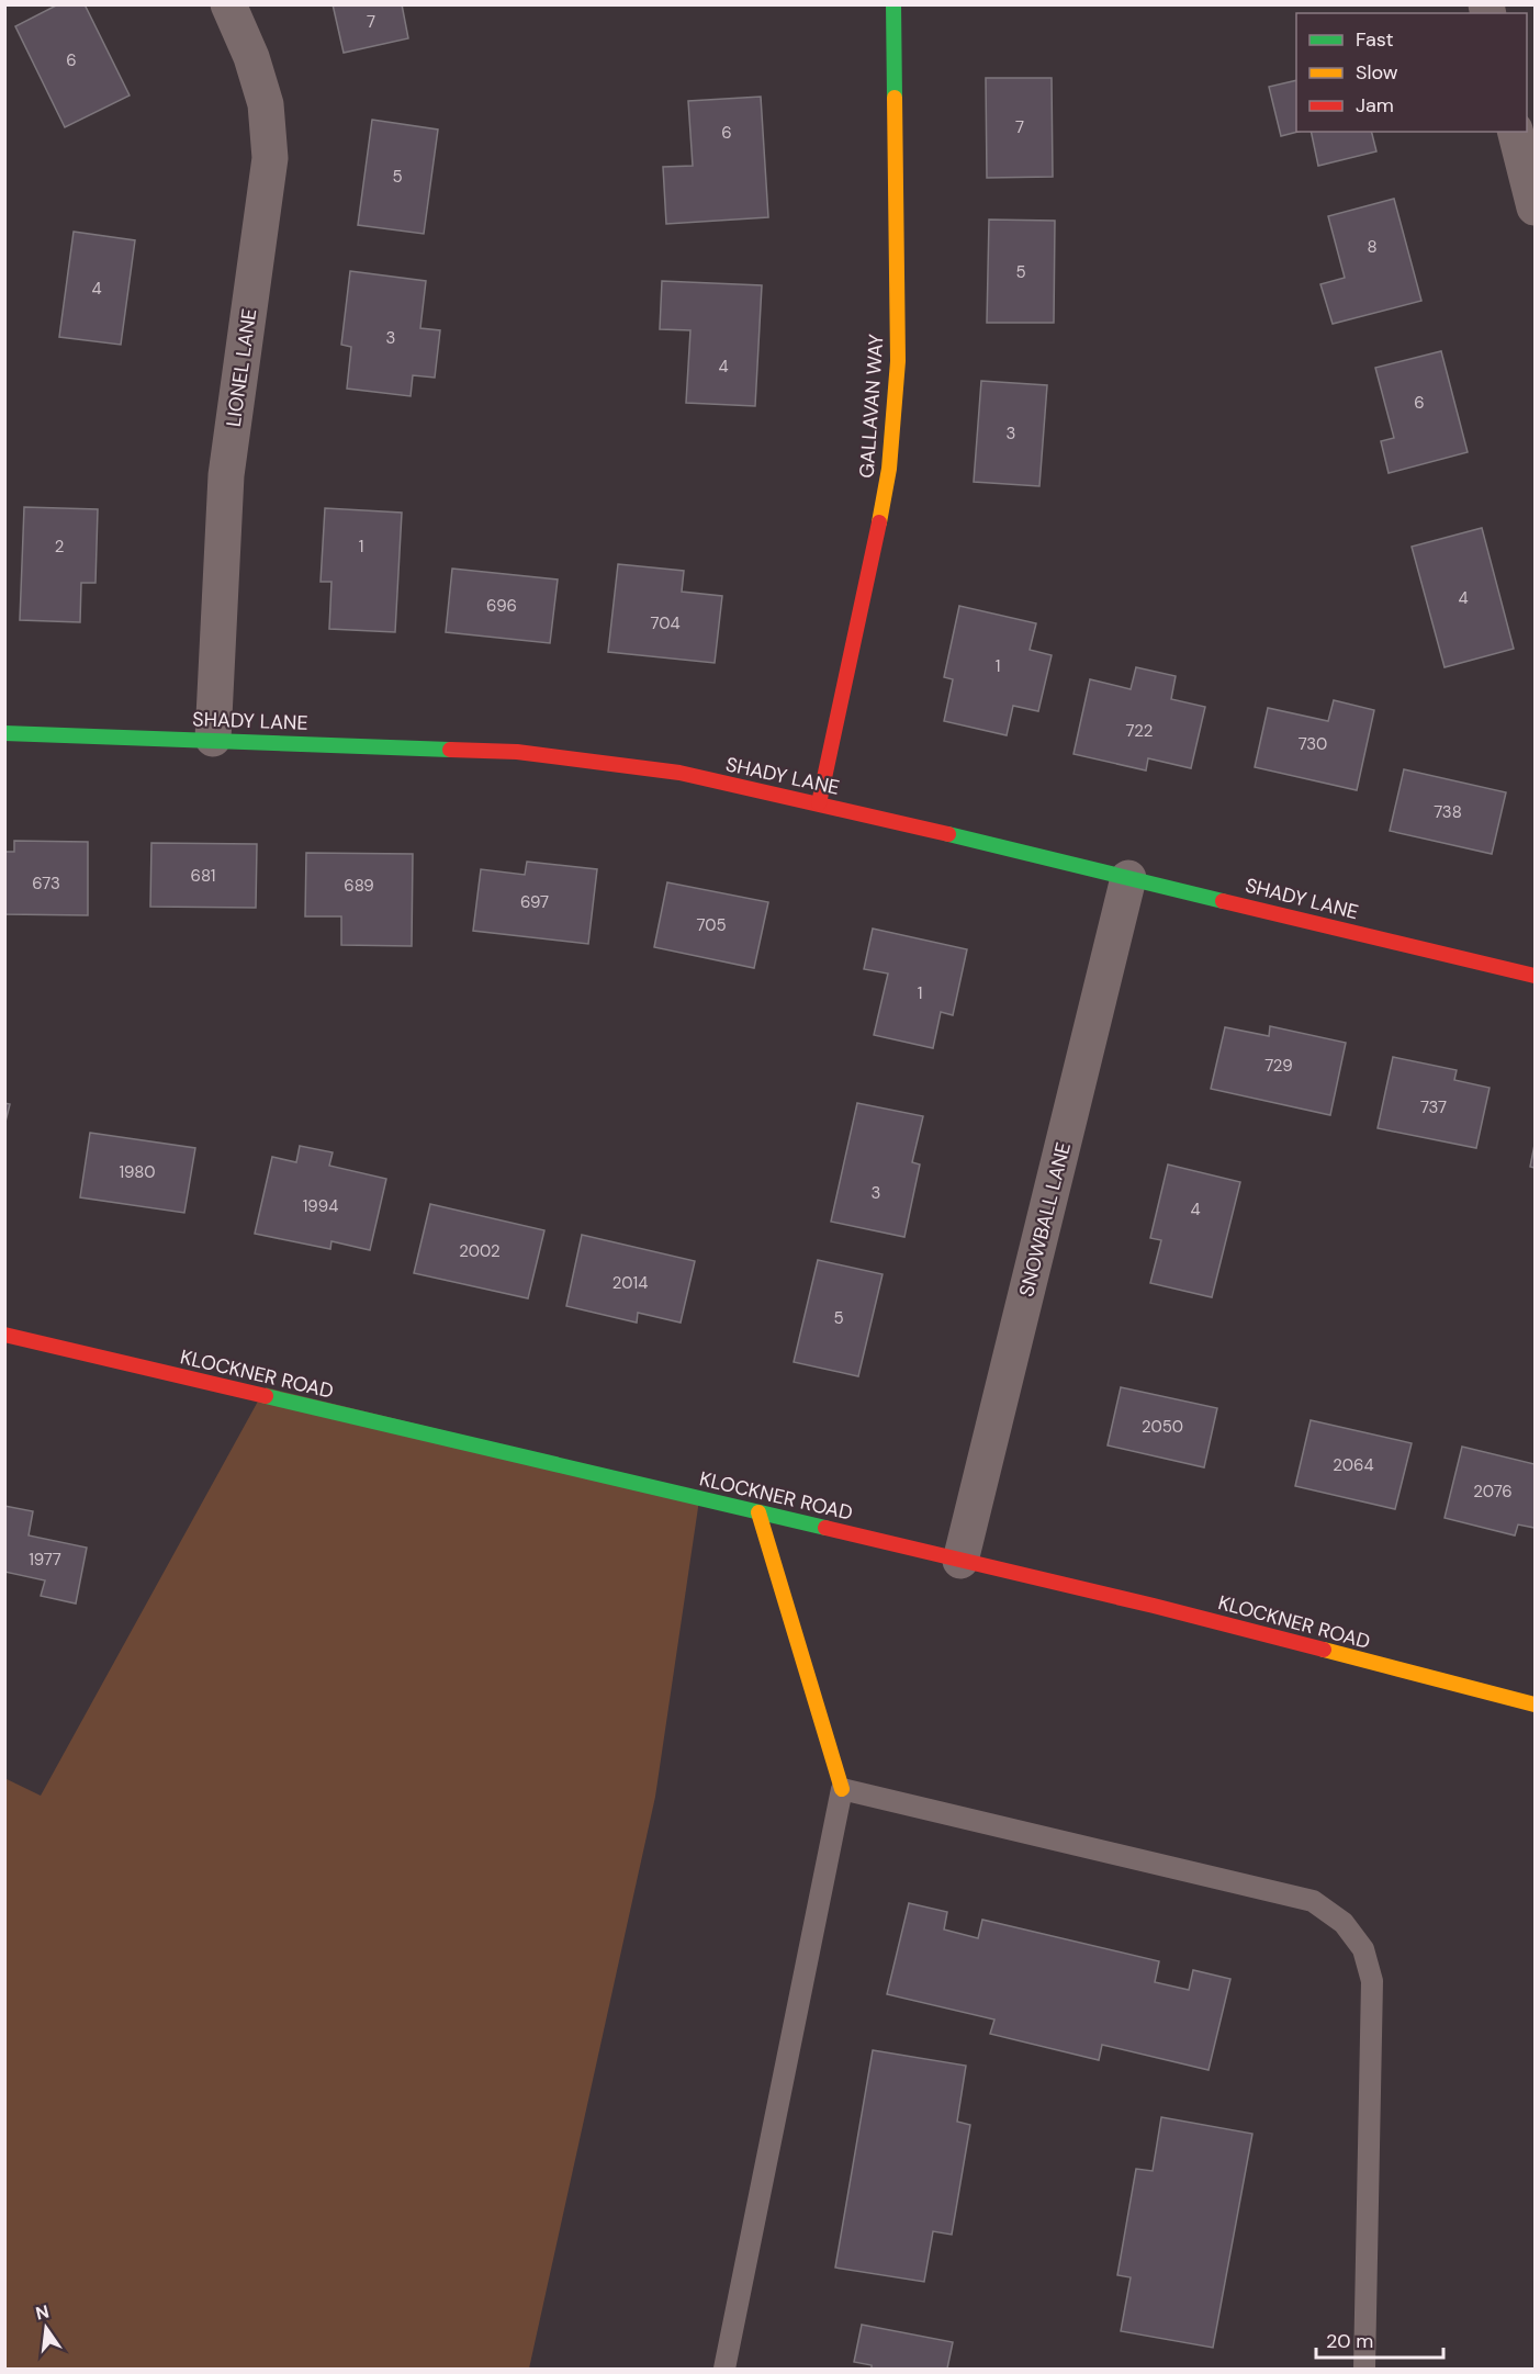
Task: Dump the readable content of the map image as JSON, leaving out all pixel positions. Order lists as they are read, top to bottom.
{
  "streets": {
    "street": [
      "LIONEL LANE",
      "GALLAVAN WAY",
      "SHADY LANE",
      "SNOWBALL LANE",
      "KLOCKNER ROAD"
    ]
  },
  "crossings": [
    ["LIONEL LANE", "SHADY LANE"],
    ["GALLAVAN WAY", "SHADY LANE"],
    ["SHADY LANE", "SNOWBALL LANE"],
    ["SNOWBALL LANE", "KLOCKNER ROAD"]
  ],
  "house_numbers": [
    "7",
    "6",
    "7",
    "6",
    "5",
    "8",
    "5",
    "4",
    "3",
    "4",
    "6",
    "3",
    "2",
    "1",
    "4",
    "696",
    "704",
    "1",
    "722",
    "730",
    "738",
    "681",
    "673",
    "689",
    "697",
    "705",
    "1",
    "729",
    "737",
    "1980",
    "3",
    "1994",
    "4",
    "2002",
    "2014",
    "5",
    "2050",
    "2064",
    "2076",
    "1977"
  ],
  "legend": ["Fast", "Slow", "Jam"],
  "scale_bar": "20 m",
  "north": "top"
}
